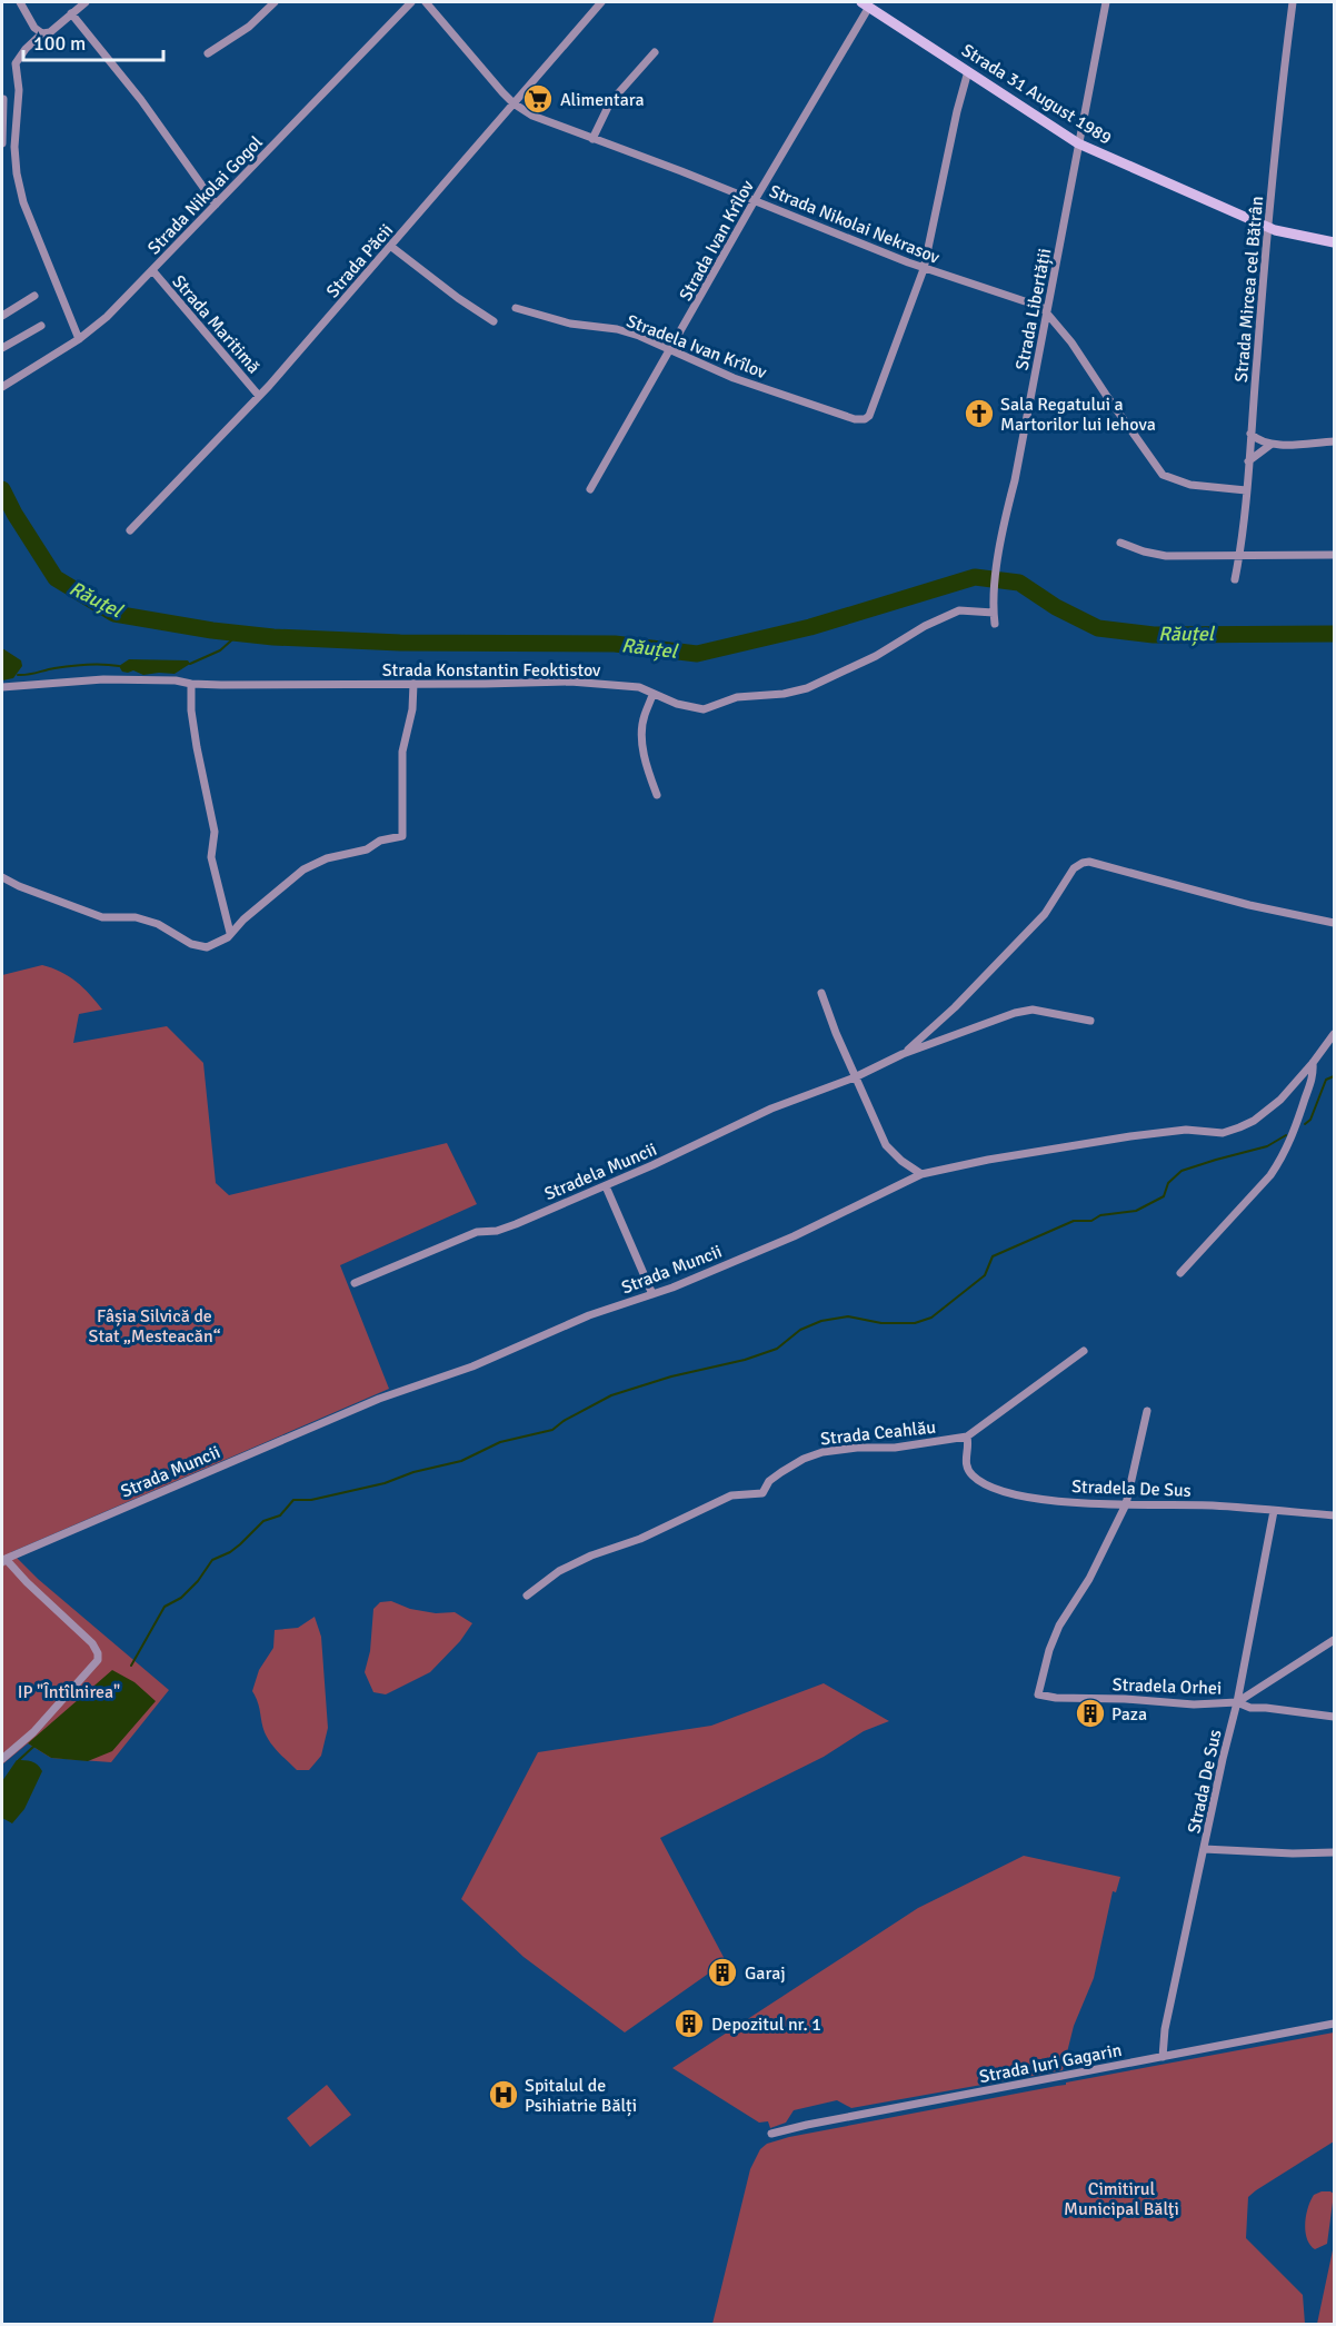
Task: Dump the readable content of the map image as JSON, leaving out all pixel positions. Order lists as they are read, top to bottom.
{
  "streets": {
    "main road": ["Strada 31 August 1989"],
    "street": [
      "Strada Nikolai Gogol",
      "Strada Nikolai Nekrasov",
      "Strada Ivan Krîlov",
      "Strada Păcii",
      "Strada Mircea cel Bătrân",
      "Strada Libertății",
      "Strada Maritimă",
      "Stradela Ivan Krîlov",
      "Strada Konstantin Feoktistov",
      "Stradela Muncii",
      "Strada Muncii",
      "Strada Ceahlău",
      "Stradela De Sus",
      "Stradela Orhei",
      "Strada De Sus",
      "Strada Iuri Gagarin"
    ]
  },
  "crossings": [
    ["Strada 31 August 1989", "Strada Ivan Krîlov"],
    ["Strada 31 August 1989", "Strada Mircea cel Bătrân"],
    ["Strada 31 August 1989", "Strada Libertății"],
    ["Strada Nikolai Gogol", "Strada Maritimă"],
    ["Strada Nikolai Nekrasov", "Strada Ivan Krîlov"],
    ["Strada Nikolai Nekrasov", "Strada Păcii"],
    ["Strada Nikolai Nekrasov", "Strada Mircea cel Bătrân"],
    ["Strada Nikolai Nekrasov", "Strada Libertății"],
    ["Strada Nikolai Nekrasov", "Stradela Ivan Krîlov"],
    ["Strada Ivan Krîlov", "Stradela Ivan Krîlov"],
    ["Strada Păcii", "Strada Maritimă"],
    ["Strada Libertății", "Strada Konstantin Feoktistov"],
    ["Strada Ceahlău", "Stradela De Sus"],
    ["Stradela De Sus", "Stradela Orhei"],
    ["Stradela De Sus", "Strada De Sus"],
    ["Stradela Orhei", "Strada De Sus"],
    ["Strada De Sus", "Strada Iuri Gagarin"]
  ],
  "water": ["Răuțel"],
  "parks": ["Fâșia Silvică de Stat „Mesteacăn“", "IP \"Întîlnirea\"", "Cimitirul Municipal Bălţi"],
  "places": {
    "supermarket": ["Alimentara"],
    "church": ["Sala Regatului a Martorilor lui Iehova"],
    "building": ["Paza", "Garaj", "Depozitul nr. 1"],
    "hospital": ["Spitalul de Psihiatrie Bălți"]
  },
  "scale_bar": "100 m"
}
